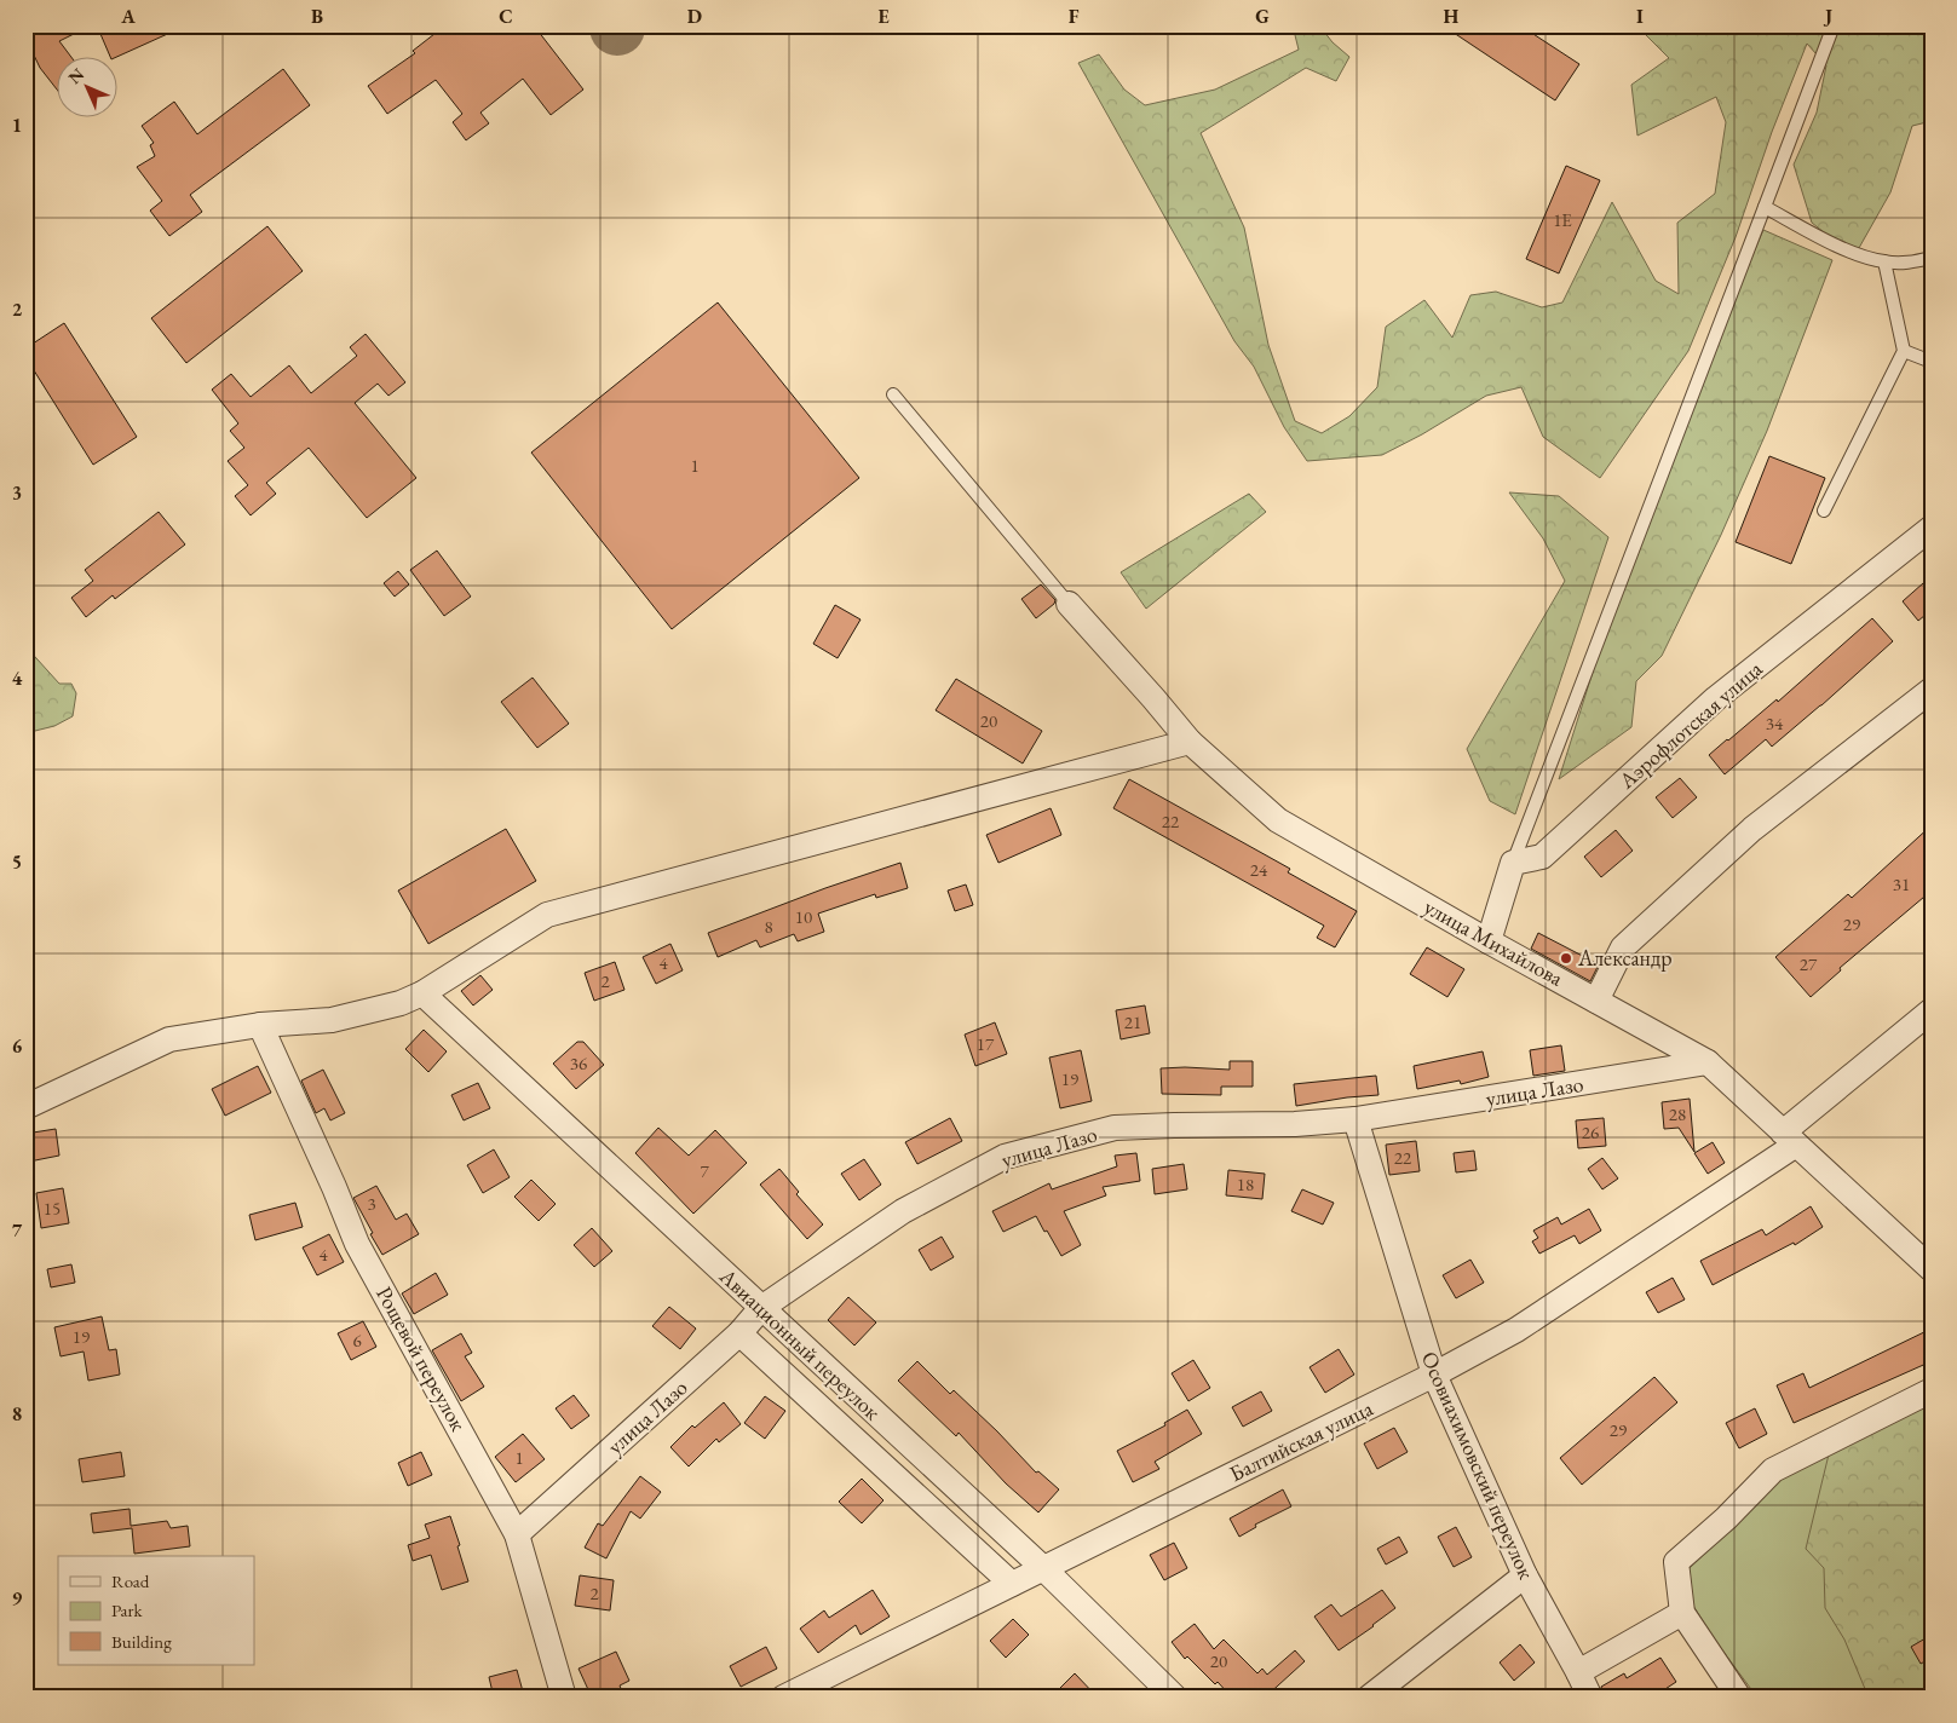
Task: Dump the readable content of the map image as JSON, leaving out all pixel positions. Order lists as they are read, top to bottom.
{
  "streets": {
    "street": [
      "Аэрофлотская улица",
      "улица Михайлова",
      "улица Лазо",
      "Авиационный переулок",
      "Рощевой переулок",
      "Балтийская улица",
      "Осовиахимовский переулок"
    ]
  },
  "crossings": [
    ["улица Михайлова", "улица Лазо"],
    ["улица Михайлова", "Балтийская улица"],
    ["улица Лазо", "Авиационный переулок"],
    ["улица Лазо", "Рощевой переулок"],
    ["улица Лазо", "Осовиахимовский переулок"],
    ["Авиационный переулок", "Балтийская улица"],
    ["Балтийская улица", "Осовиахимовский переулок"]
  ],
  "places": ["Александр"],
  "house_numbers": [
    "1Е",
    "1",
    "20",
    "34",
    "22",
    "24",
    "31",
    "10",
    "29",
    "8",
    "4",
    "27",
    "2",
    "21",
    "17",
    "36",
    "19",
    "28",
    "26",
    "22",
    "7",
    "18",
    "3",
    "15",
    "4",
    "19",
    "6",
    "29",
    "1",
    "2",
    "20"
  ],
  "legend": ["Road", "Park", "Building"],
  "north": "top left",
  "grid": {
    "columns": [
      "A",
      "B",
      "C",
      "D",
      "E",
      "F",
      "G",
      "H",
      "I",
      "J"
    ],
    "rows": [
      "1",
      "2",
      "3",
      "4",
      "5",
      "6",
      "7",
      "8",
      "9"
    ]
  }
}
